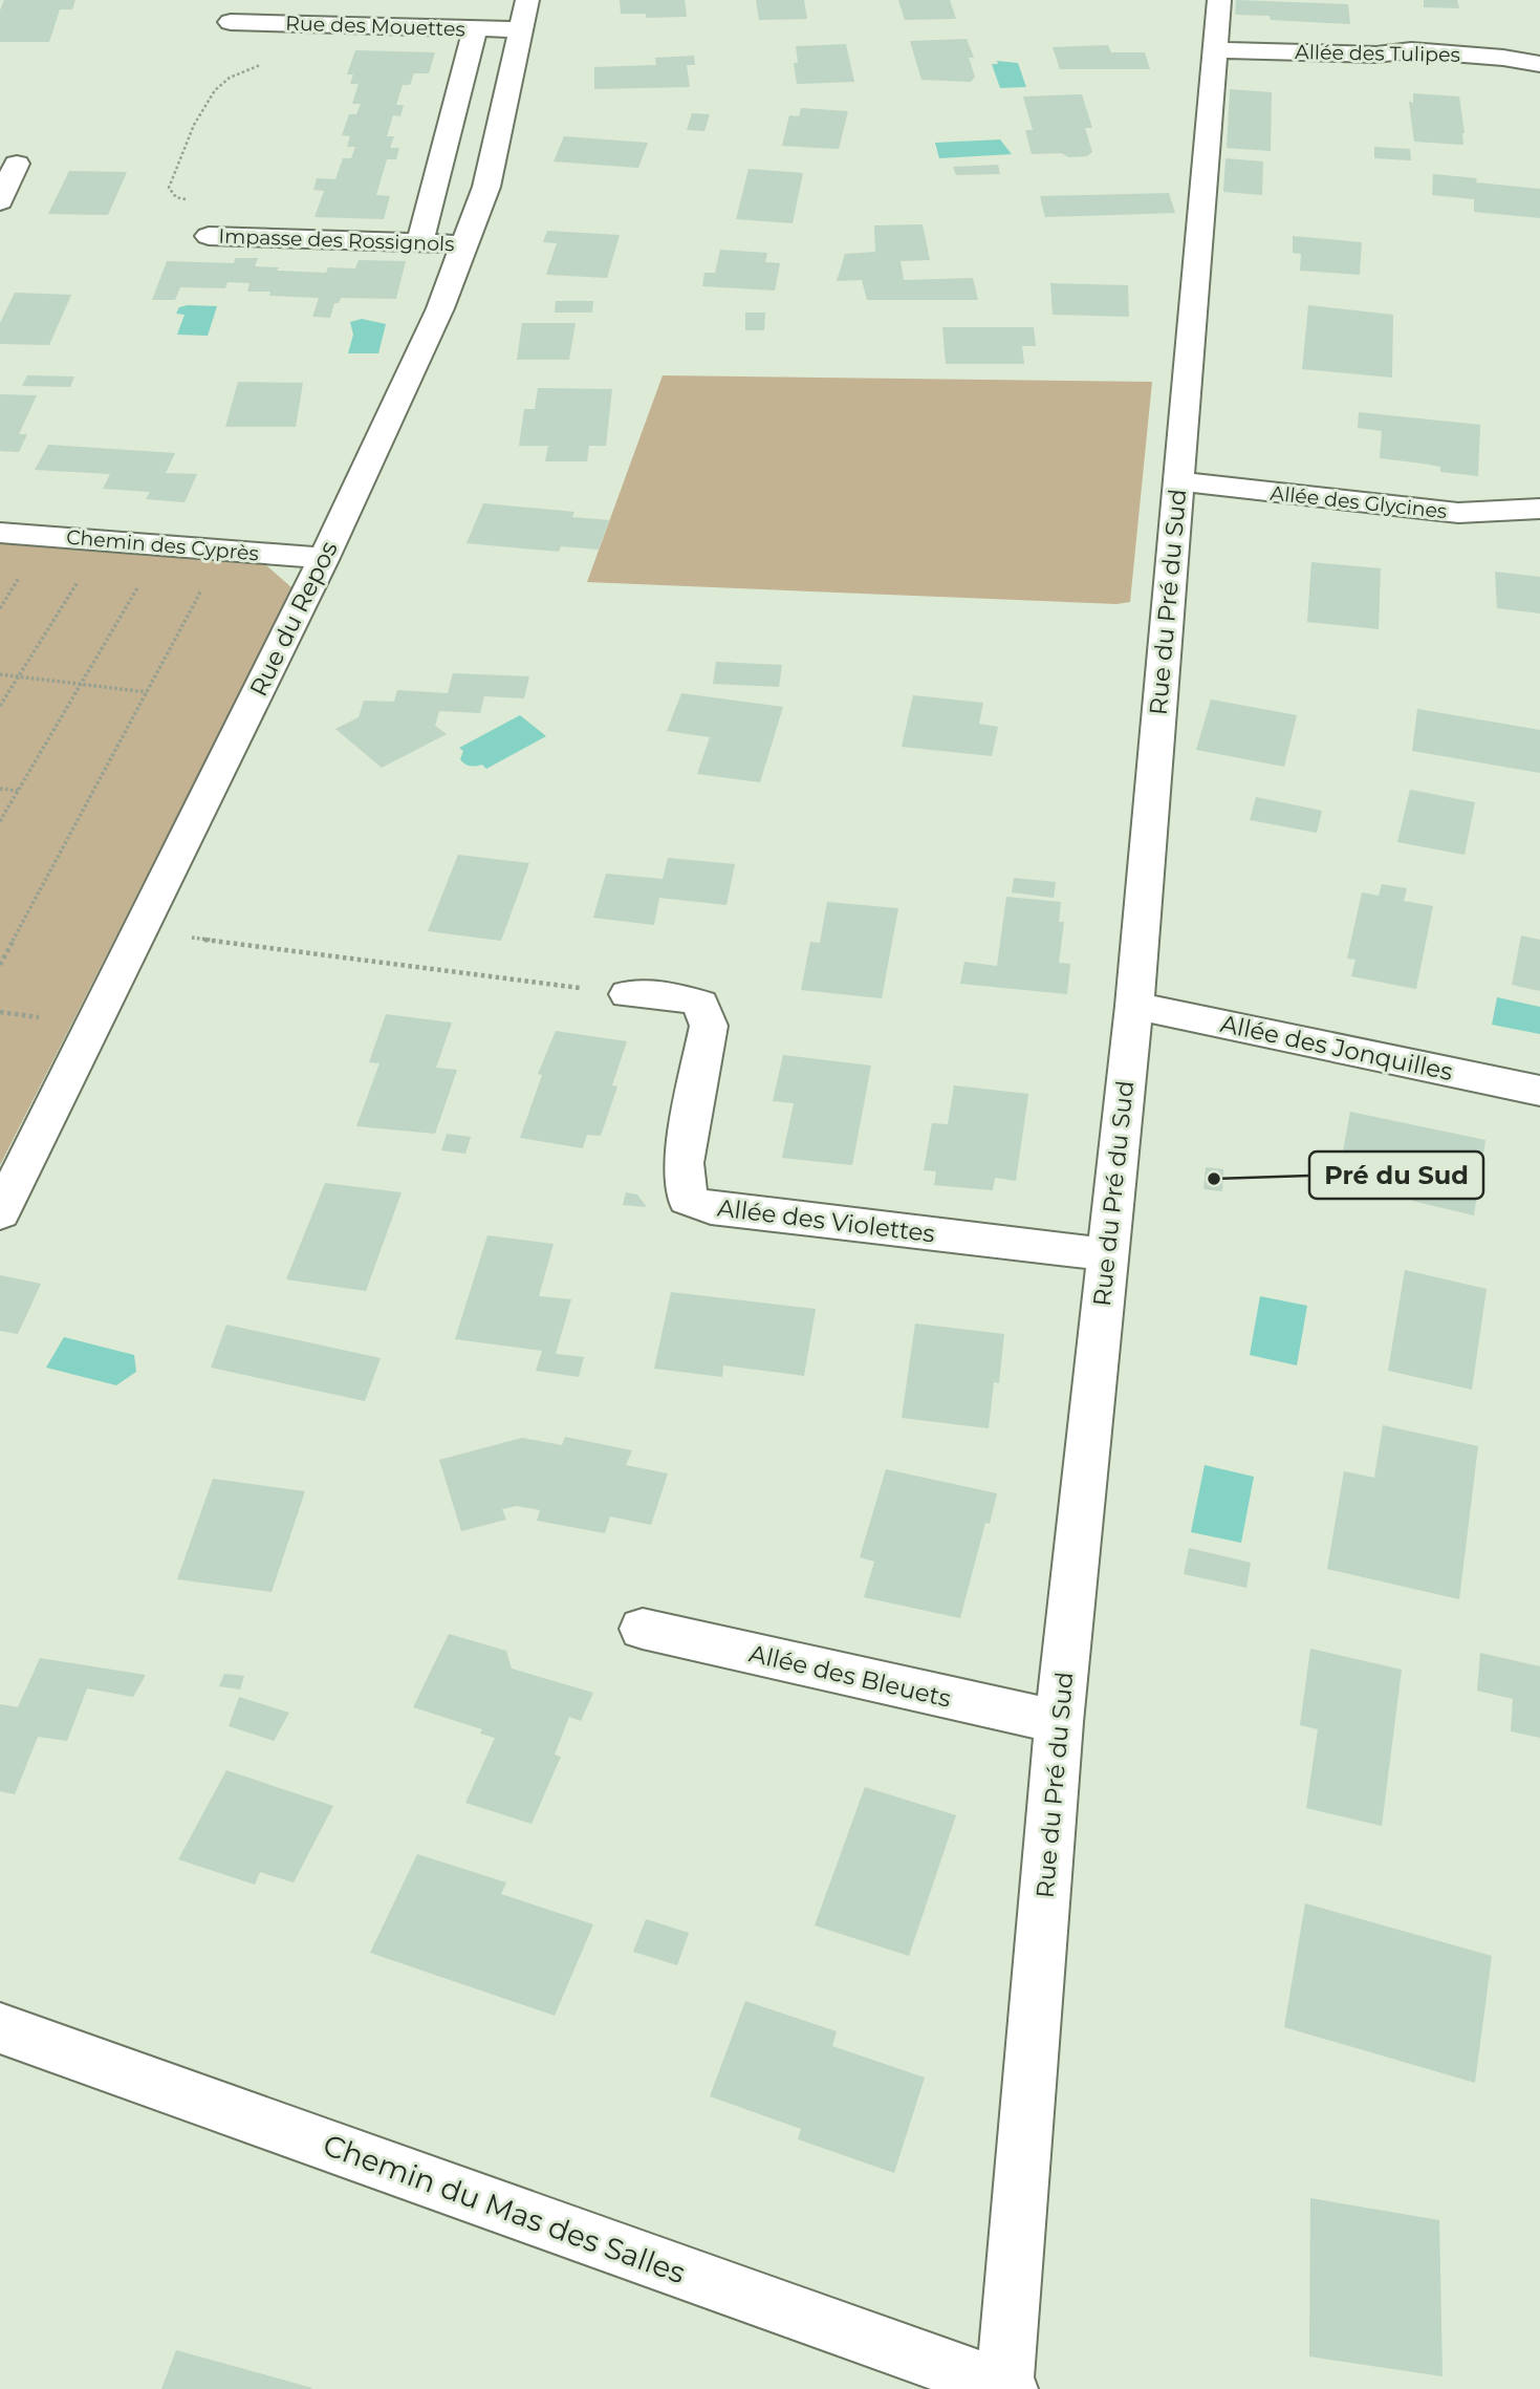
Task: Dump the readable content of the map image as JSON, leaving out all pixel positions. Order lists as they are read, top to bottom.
{
  "streets": {
    "street": [
      "Rue des Mouettes",
      "Allée des Tulipes",
      "Impasse des Rossignols",
      "Allée des Glycines",
      "Chemin des Cyprès",
      "Rue du Pré du Sud",
      "Rue du Repos",
      "Allée des Jonquilles",
      "Allée des Violettes",
      "Allée des Bleuets",
      "Chemin du Mas des Salles"
    ]
  },
  "crossings": [
    ["Rue des Mouettes", "Rue du Repos"],
    ["Allée des Tulipes", "Rue du Pré du Sud"],
    ["Impasse des Rossignols", "Rue du Repos"],
    ["Allée des Glycines", "Rue du Pré du Sud"],
    ["Chemin des Cyprès", "Rue du Repos"],
    ["Rue du Pré du Sud", "Allée des Jonquilles"],
    ["Rue du Pré du Sud", "Allée des Violettes"],
    ["Rue du Pré du Sud", "Allée des Bleuets"],
    ["Rue du Pré du Sud", "Chemin du Mas des Salles"]
  ],
  "places": ["Pré du Sud"]
}
